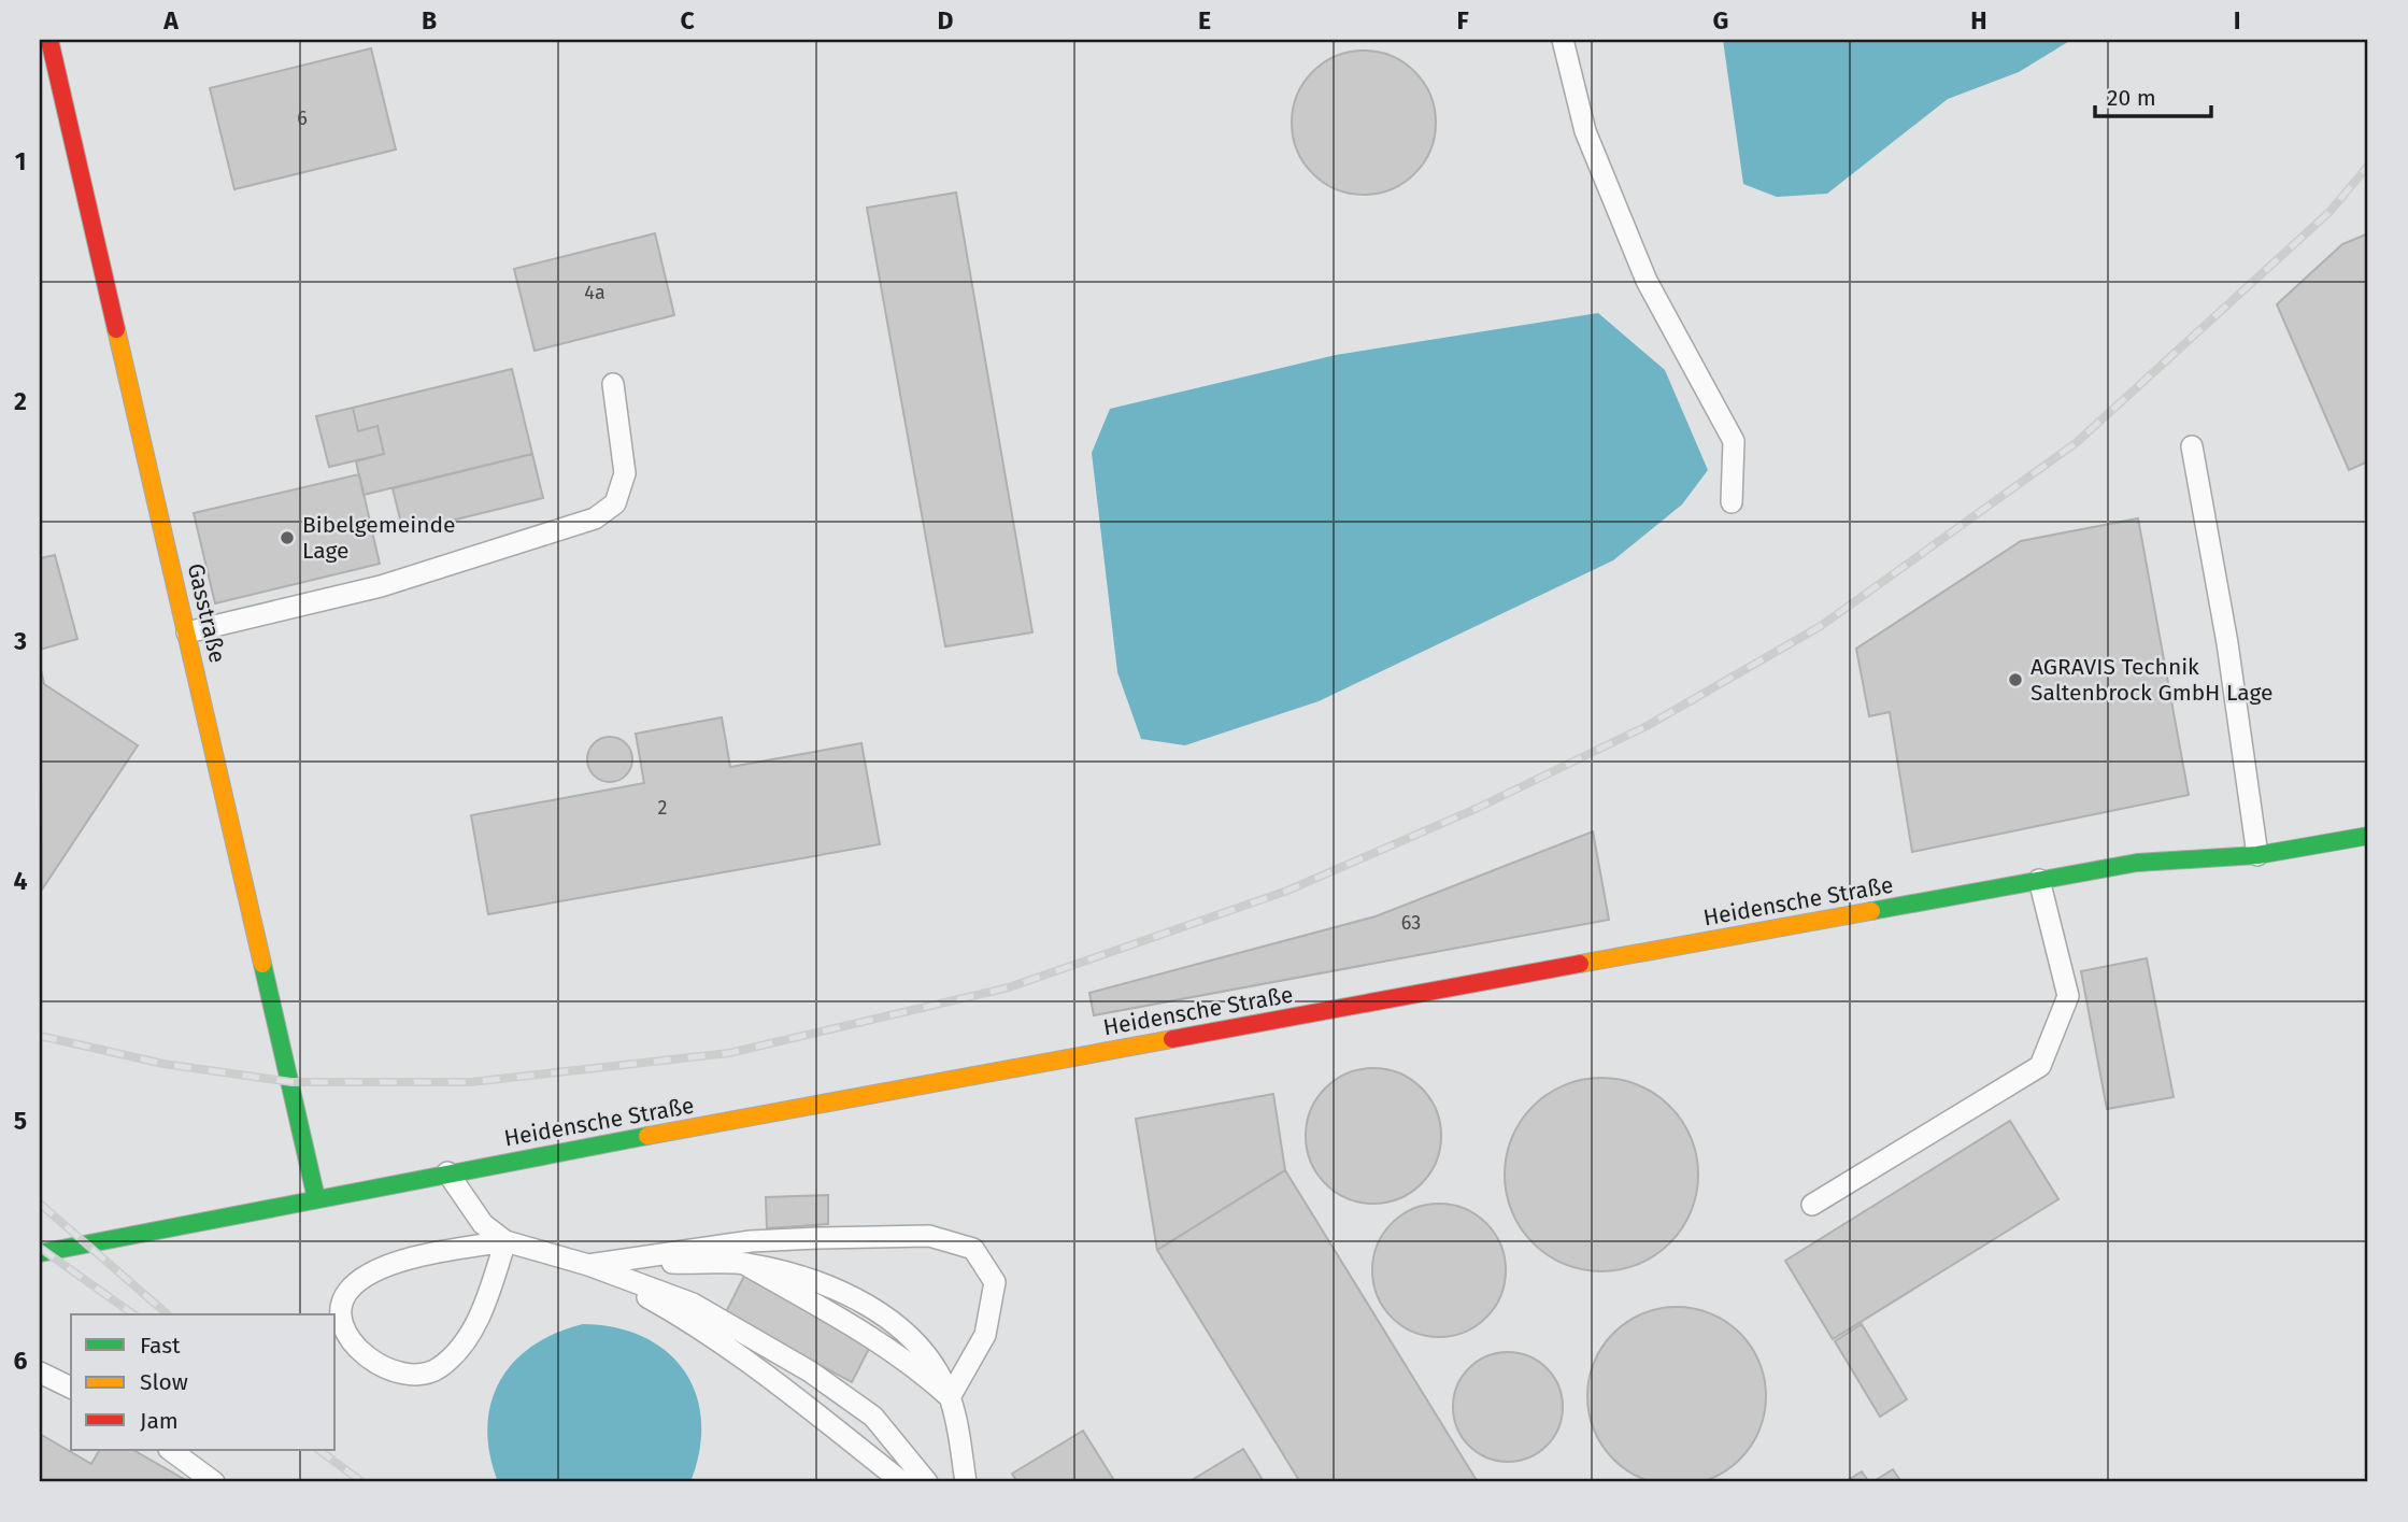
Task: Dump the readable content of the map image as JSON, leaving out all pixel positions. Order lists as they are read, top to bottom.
{
  "streets": {
    "main road": ["Gasstraße", "Heidensche Straße"]
  },
  "crossings": [
    ["Gasstraße", "Heidensche Straße"]
  ],
  "places": ["Bibelgemeinde Lage", "AGRAVIS Technik Saltenbrock GmbH Lage"],
  "house_numbers": [
    "6",
    "4a",
    "2",
    "63"
  ],
  "legend": ["Fast", "Slow", "Jam"],
  "scale_bar": "20 m",
  "grid": {
    "columns": [
      "A",
      "B",
      "C",
      "D",
      "E",
      "F",
      "G",
      "H",
      "I"
    ],
    "rows": [
      "1",
      "2",
      "3",
      "4",
      "5",
      "6"
    ]
  }
}
